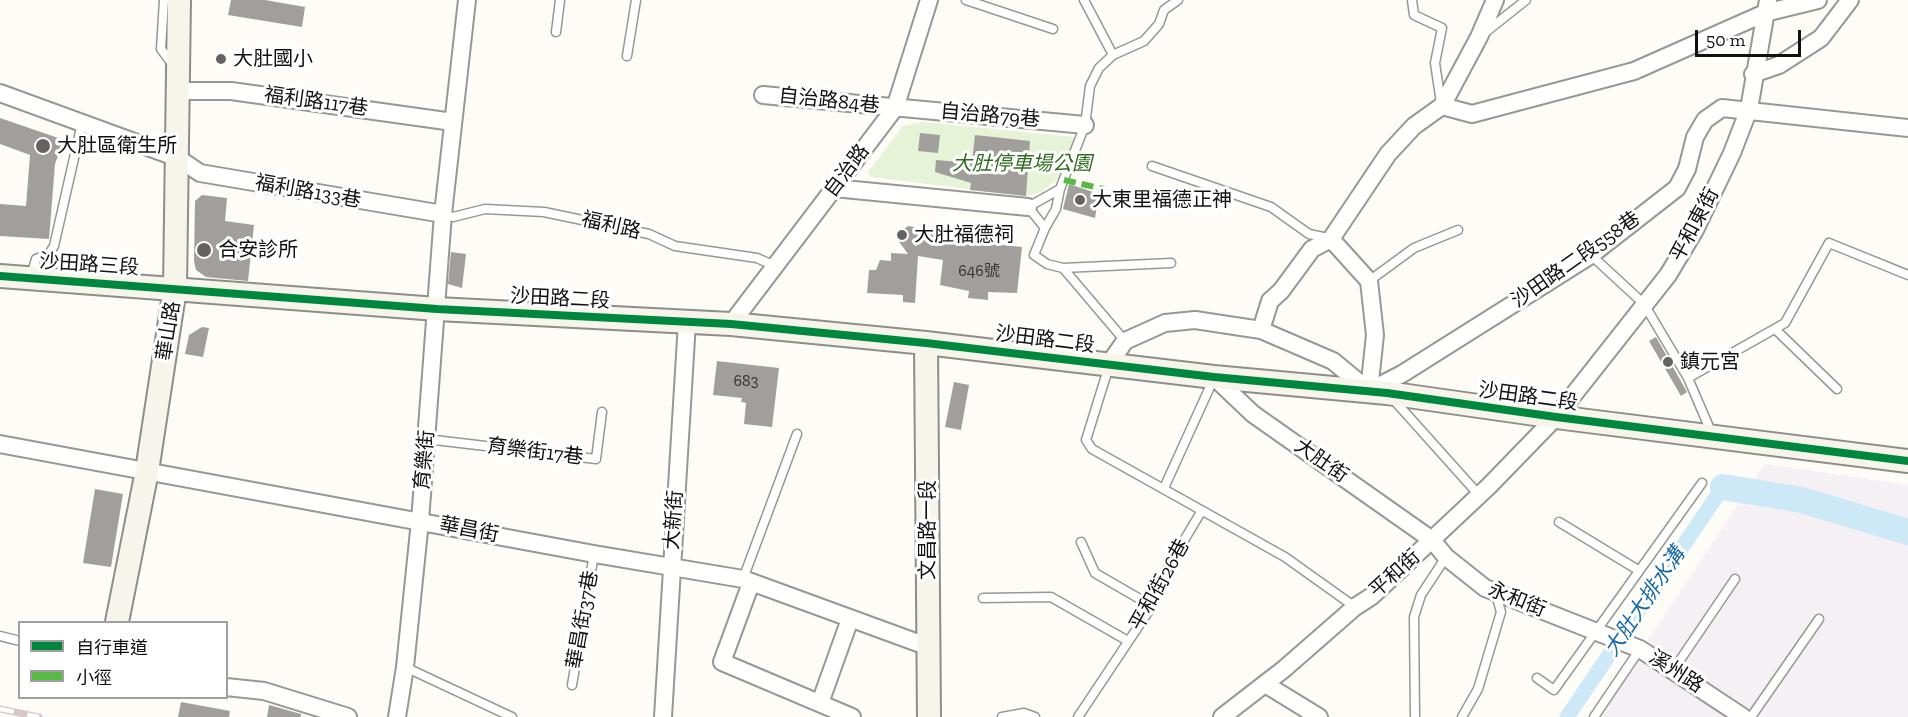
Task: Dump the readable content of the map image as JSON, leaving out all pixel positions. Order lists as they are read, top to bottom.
{
  "streets": {
    "street": [
      "自治路84巷",
      "福利路117巷",
      "自治路79巷",
      "自治路",
      "福利路133巷",
      "平和東街",
      "沙田路二段558巷",
      "沙田路三段",
      "沙田路二段",
      "華山路",
      "育樂街",
      "大肚街",
      "大新街",
      "華昌街",
      "文昌路一段",
      "平和街",
      "永和街",
      "溪州路"
    ],
    "lane": [
      "福利路",
      "育樂街17巷",
      "平和街26巷",
      "華昌街37巷"
    ]
  },
  "crossings": [
    ["自治路84巷", "自治路79巷"],
    ["自治路84巷", "自治路"],
    ["福利路117巷", "華山路"],
    ["自治路79巷", "自治路"],
    ["自治路", "福利路"],
    ["自治路", "沙田路二段"],
    ["福利路133巷", "福利路"],
    ["福利路133巷", "華山路"],
    ["平和東街", "沙田路二段558巷"],
    ["平和東街", "沙田路二段"],
    ["平和東街", "平和街"],
    ["沙田路二段558巷", "沙田路二段"],
    ["沙田路三段", "沙田路二段"],
    ["沙田路三段", "華山路"],
    ["沙田路二段", "華山路"],
    ["沙田路二段", "育樂街"],
    ["沙田路二段", "大肚街"],
    ["沙田路二段", "大新街"],
    ["沙田路二段", "文昌路一段"],
    ["沙田路二段", "平和街"],
    ["華山路", "華昌街"],
    ["育樂街17巷", "育樂街"],
    ["育樂街", "華昌街"],
    ["大肚街", "平和街"],
    ["大肚街", "永和街"],
    ["大新街", "華昌街"],
    ["華昌街", "文昌路一段"],
    ["華昌街", "華昌街37巷"],
    ["平和街", "永和街"],
    ["永和街", "溪州路"]
  ],
  "water": ["大肚大排水溝"],
  "parks": ["大肚停車場公園"],
  "places": [
    "大肚國小",
    "大肚區衛生所",
    "大東里福德正神",
    "大肚福德祠",
    "合安診所",
    "鎮元宮"
  ],
  "house_numbers": ["646號", "683"],
  "legend": ["自行車道", "小徑"],
  "scale_bar": "50 m"
}
